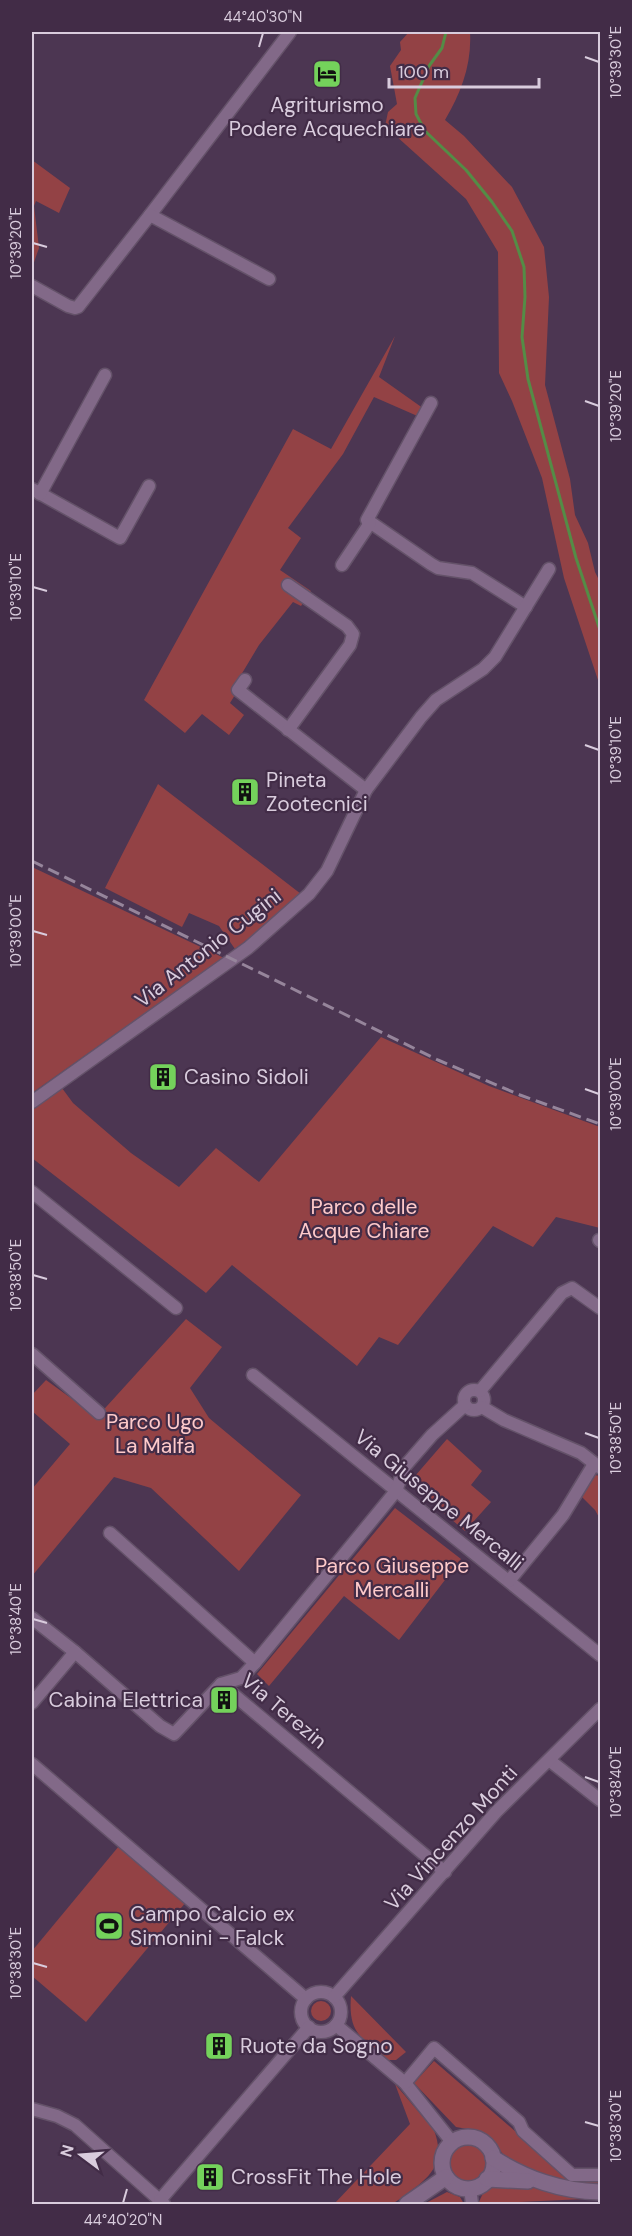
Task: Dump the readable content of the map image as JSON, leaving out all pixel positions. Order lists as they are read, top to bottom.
{
  "streets": {
    "street": [
      "Via Antonio Cugini",
      "Via Giuseppe Mercalli",
      "Via Terezin",
      "Via Vincenzo Monti"
    ]
  },
  "crossings": [
    ["Via Terezin", "Via Vincenzo Monti"]
  ],
  "parks": ["Parco delle Acque Chiare", "Parco Ugo La Malfa", "Parco Giuseppe Mercalli"],
  "places": {
    "hotel": ["Agriturismo Podere Acquechiare"],
    "building": [
      "Pineta Zootecnici",
      "Casino Sidoli",
      "Cabina Elettrica",
      "Ruote da Sogno",
      "CrossFit The Hole"
    ],
    "sports": ["Campo Calcio ex Simonini - Falck"]
  },
  "scale_bar": "100 m",
  "north": "left",
  "coordinates": [
    "44°40'30\"N",
    "10°39'30\"E",
    "10°39'20\"E",
    "10°39'10\"E",
    "10°39'00\"E",
    "10°38'50\"E",
    "10°38'40\"E",
    "10°38'30\"E",
    "44°40'20\"N"
  ]
}
